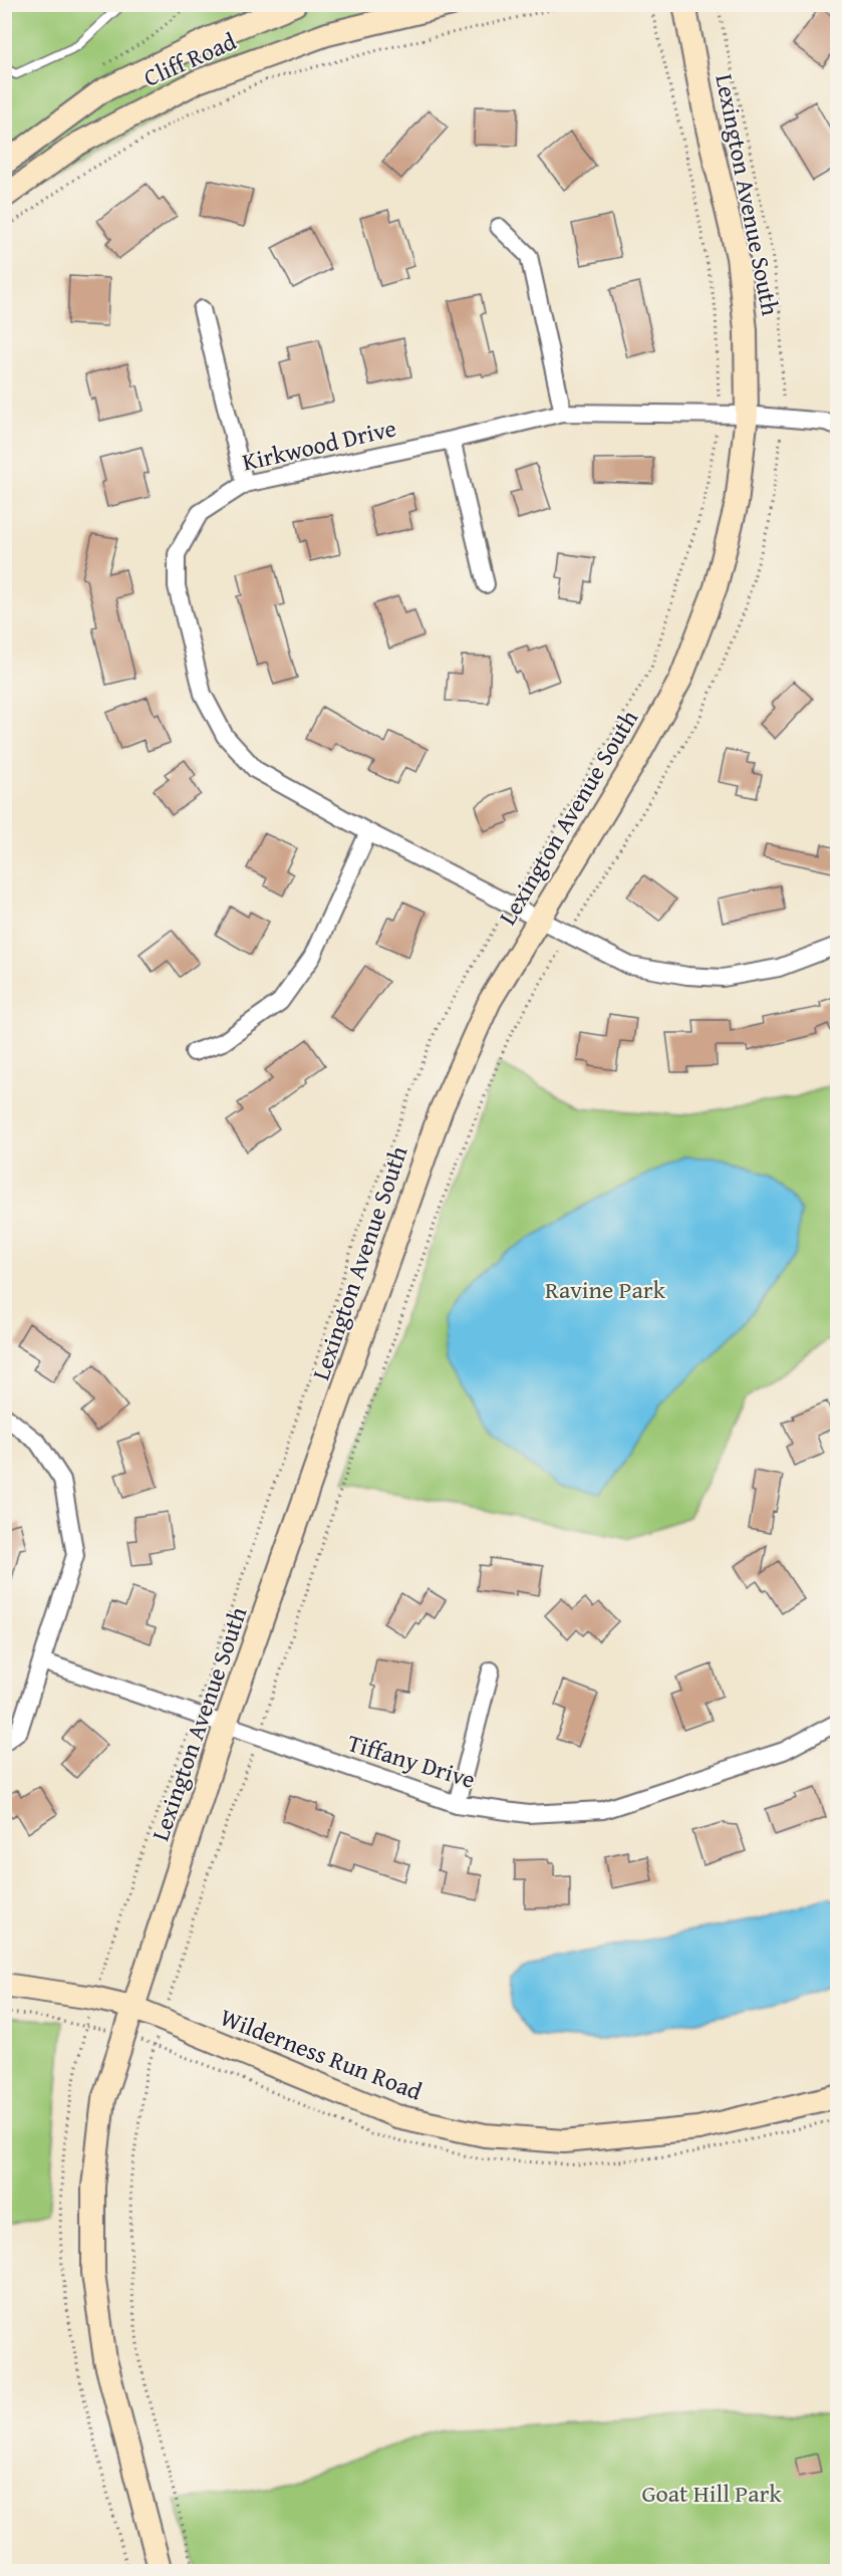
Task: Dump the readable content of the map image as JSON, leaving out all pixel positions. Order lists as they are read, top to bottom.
{
  "streets": {
    "street": [
      "Cliff Road",
      "Lexington Avenue South",
      "Kirkwood Drive",
      "Tiffany Drive",
      "Wilderness Run Road"
    ]
  },
  "crossings": [
    ["Lexington Avenue South", "Kirkwood Drive"],
    ["Lexington Avenue South", "Tiffany Drive"],
    ["Lexington Avenue South", "Wilderness Run Road"]
  ],
  "parks": ["Ravine Park", "Goat Hill Park"]
}
